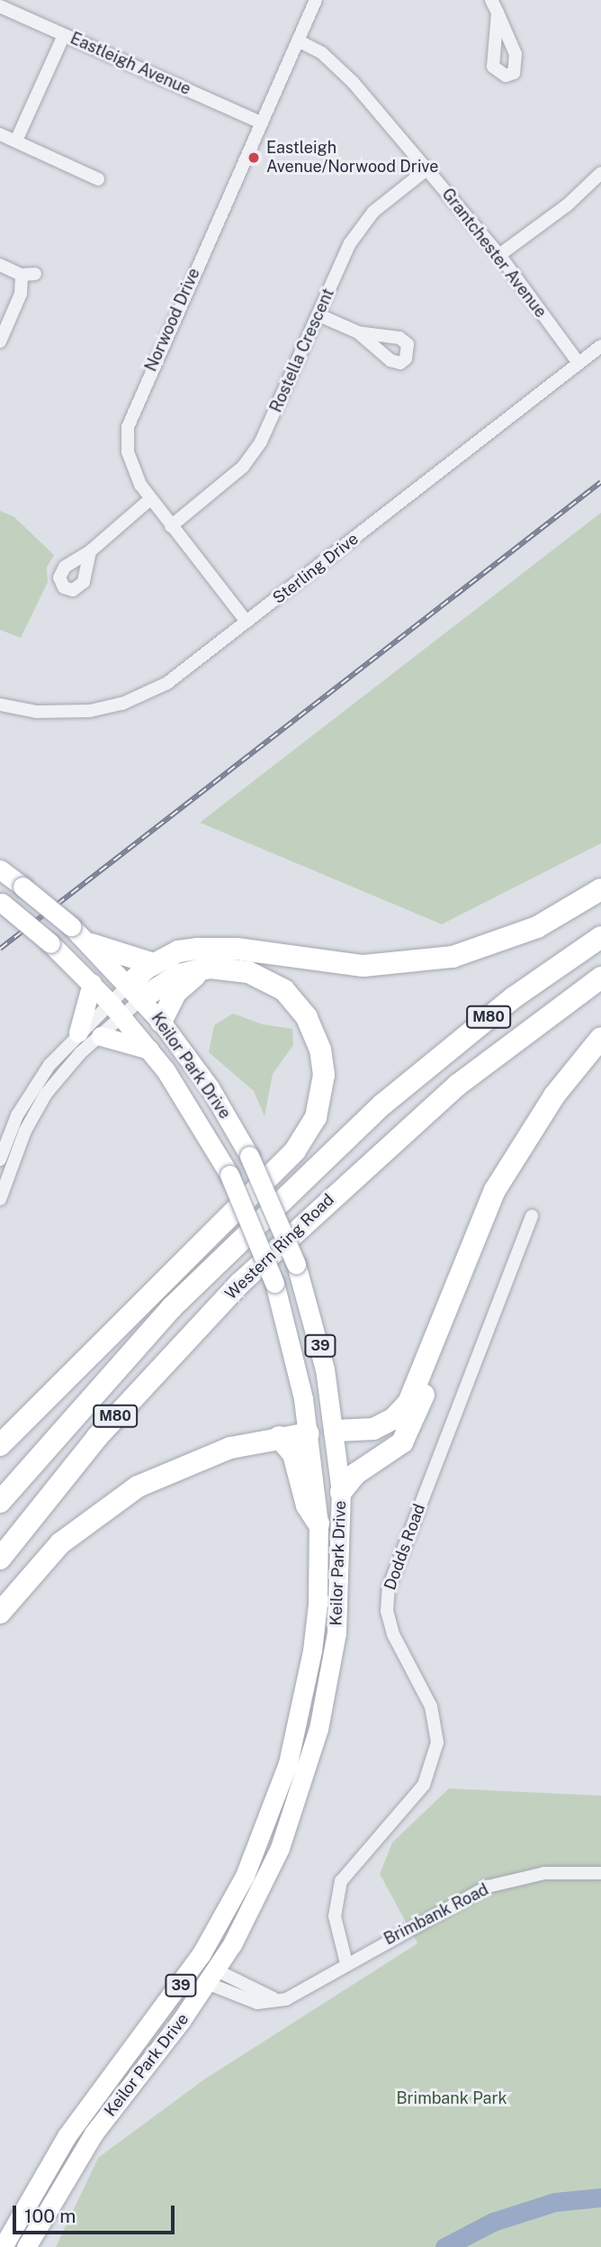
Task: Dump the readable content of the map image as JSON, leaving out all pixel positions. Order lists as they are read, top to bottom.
{
  "streets": {
    "highway": ["M80", "Western Ring Road"],
    "main road": ["Keilor Park Drive", "39"],
    "street": [
      "Eastleigh Avenue",
      "Grantchester Avenue",
      "Norwood Drive",
      "Rostella Crescent",
      "Sterling Drive",
      "Dodds Road",
      "Brimbank Road"
    ]
  },
  "crossings": [
    ["Eastleigh Avenue", "Norwood Drive"],
    ["Grantchester Avenue", "Norwood Drive"],
    ["Grantchester Avenue", "Rostella Crescent"],
    ["Grantchester Avenue", "Sterling Drive"],
    ["Norwood Drive", "Rostella Crescent"],
    ["Norwood Drive", "Sterling Drive"],
    ["Keilor Park Drive", "Brimbank Road"],
    ["Dodds Road", "Brimbank Road"]
  ],
  "parks": ["Brimbank Park"],
  "places": ["Eastleigh Avenue/Norwood Drive"],
  "scale_bar": "100 m"
}
